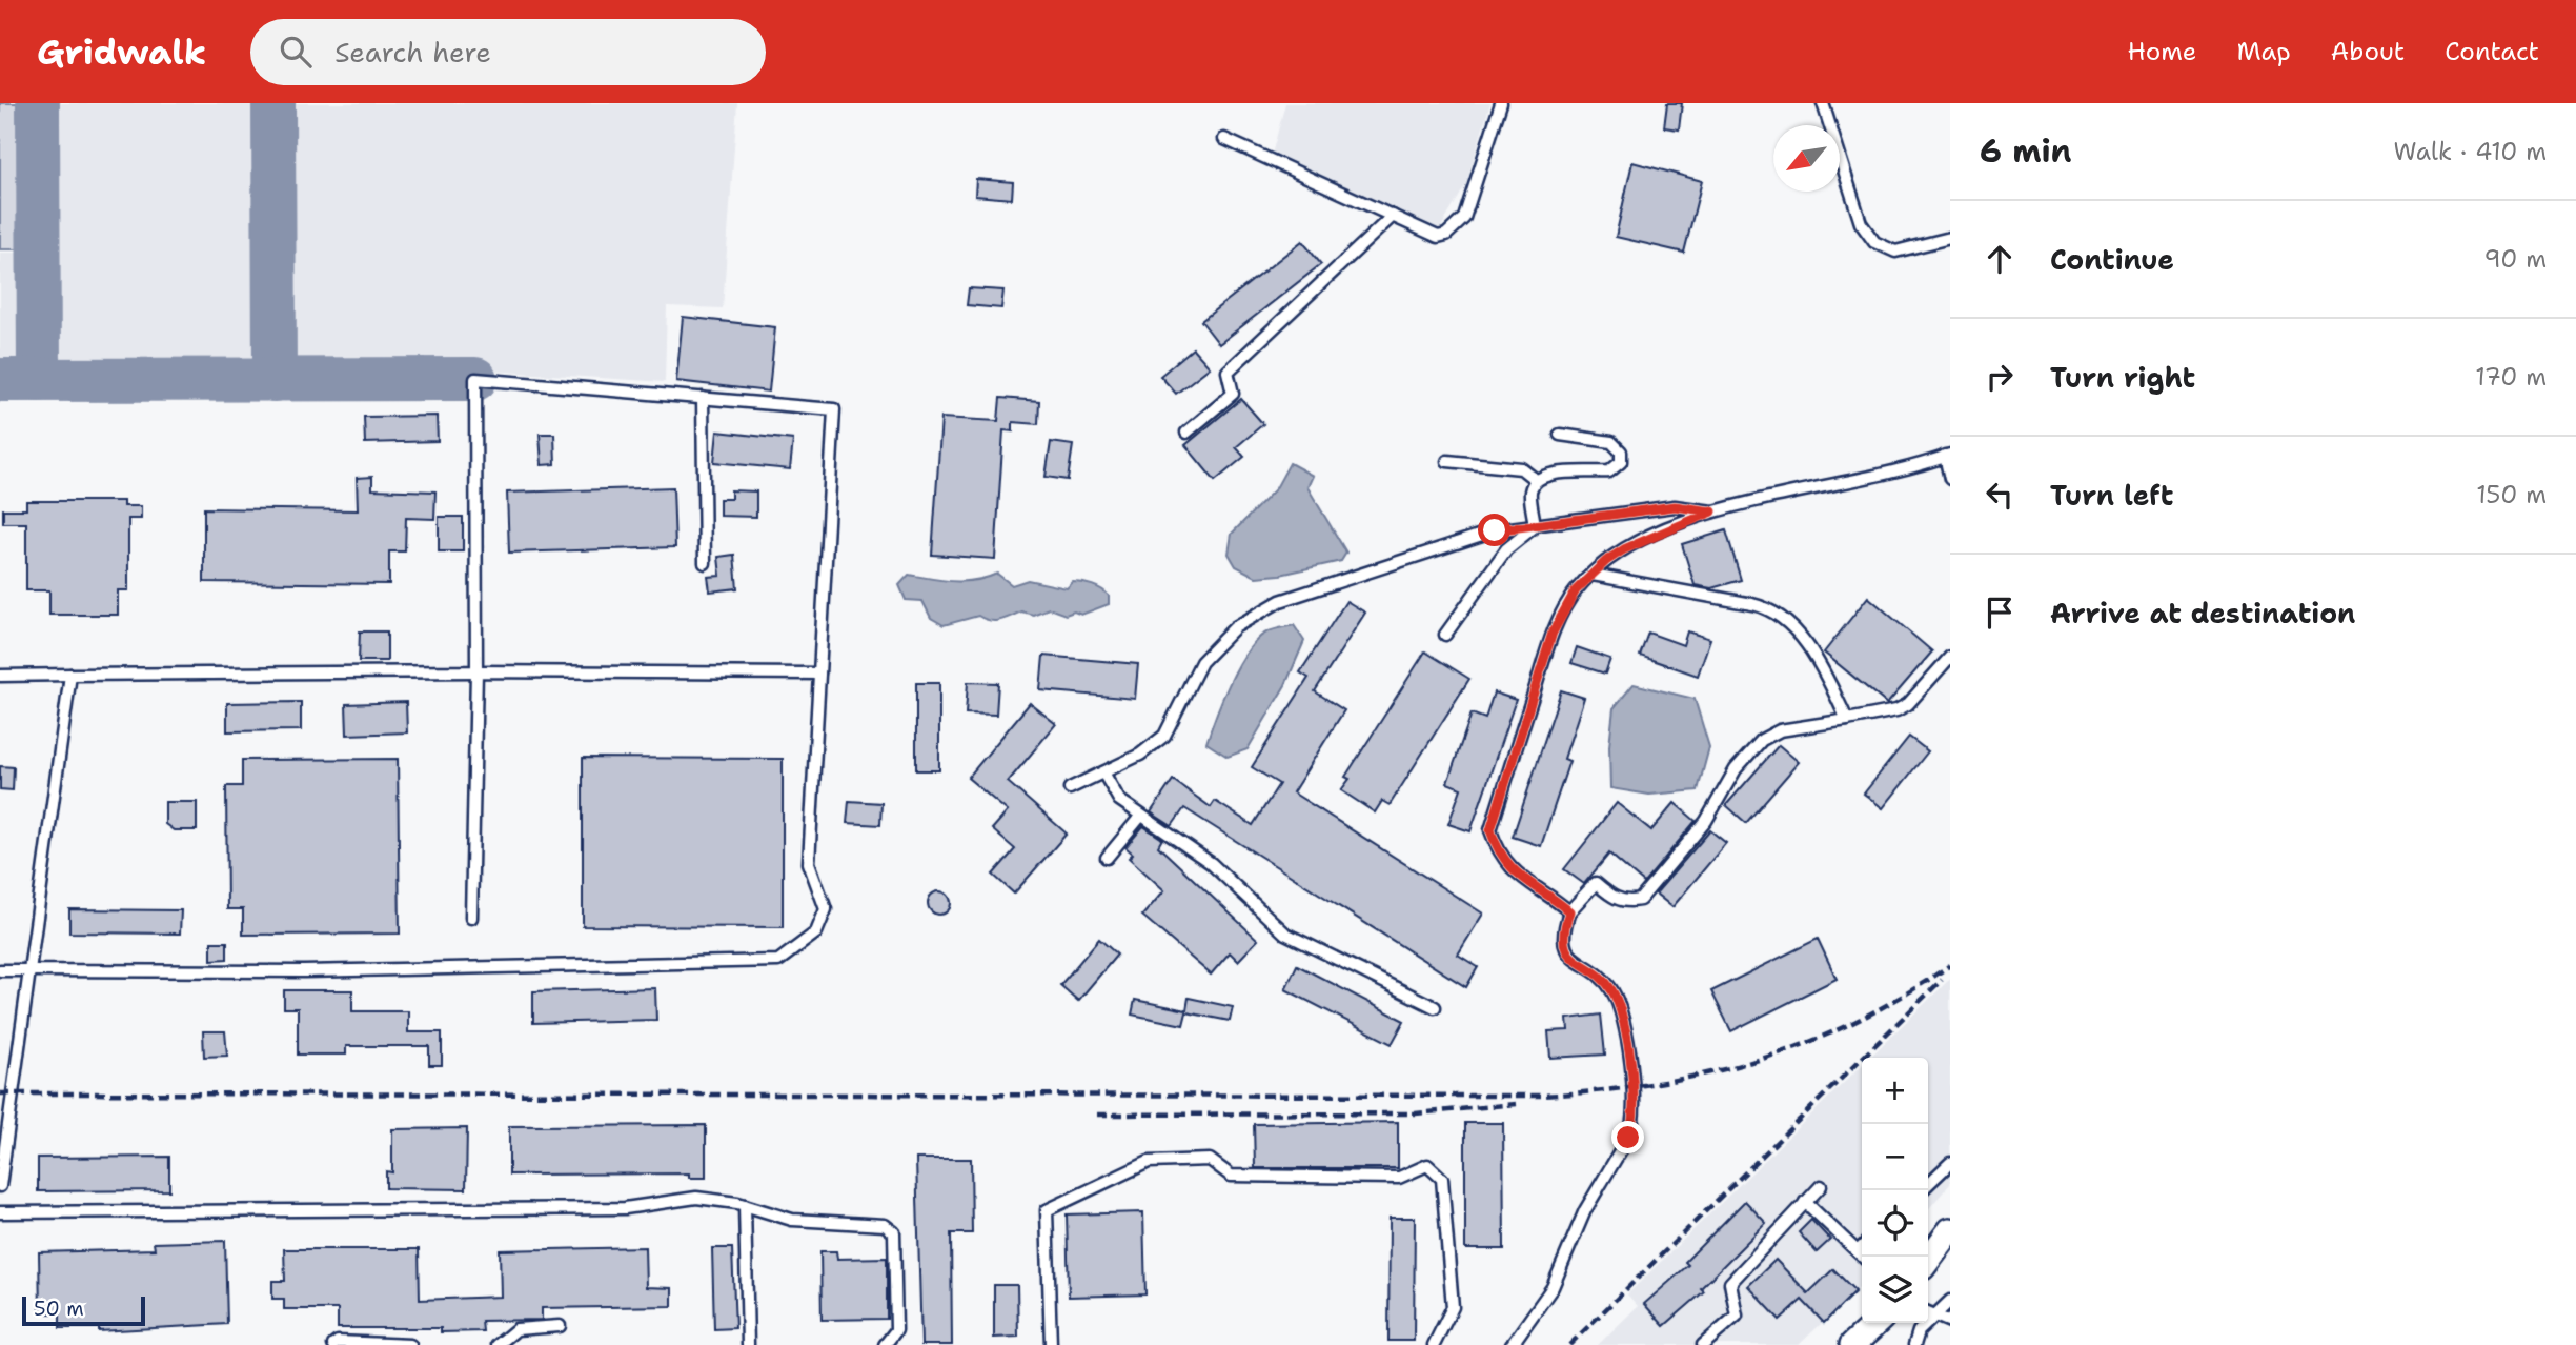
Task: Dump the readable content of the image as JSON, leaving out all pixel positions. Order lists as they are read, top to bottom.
{
  "scale_bar": "50 m",
  "north": "bottom left",
  "page": {
    "header": "Gridwalk",
    "search": "Search here",
    "nav": [
      "Home",
      "Map",
      "About",
      "Contact"
    ],
    "heading": ["6 min", "Walk · 410 m"],
    "list": [
      ["Continue", "90 m"],
      ["Turn right", "170 m"],
      ["Turn left", "150 m"],
      "Arrive at destination"
    ],
    "map_buttons": ["+", "−"],
    "scale": "50 m"
  }
}
